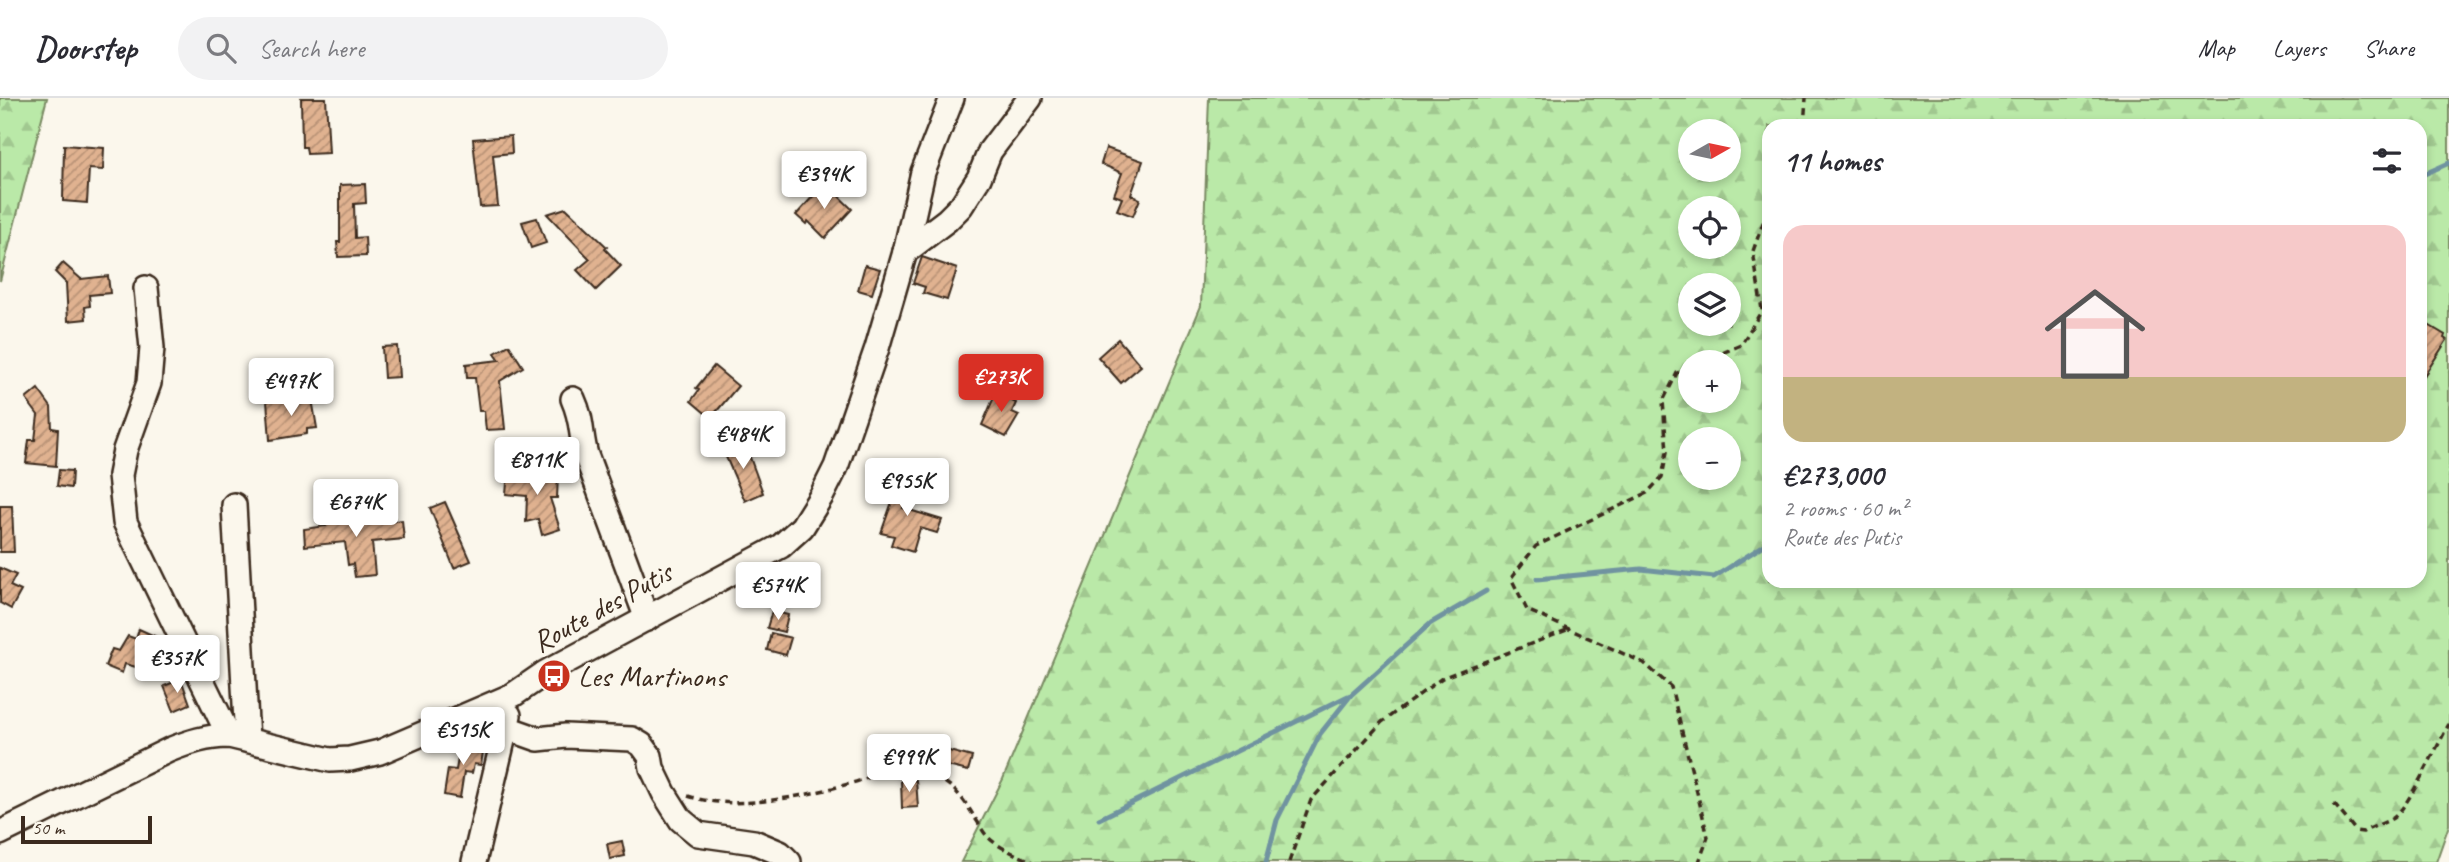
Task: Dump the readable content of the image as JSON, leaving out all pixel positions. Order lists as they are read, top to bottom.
{
  "streets": {
    "street": ["Route des Putis"]
  },
  "places": {
    "bus stop": ["Les Martinons"]
  },
  "scale_bar": "50 m",
  "north": "right",
  "page": {
    "header": "Doorstep",
    "search": "Search here",
    "nav": ["Map", "Layers", "Share"],
    "map_buttons": ["+", "−"],
    "heading": "11 homes",
    "price": [
      "€394K",
      "€273K",
      "€497K",
      "€484K",
      "€811K",
      "€955K",
      "€674K",
      "€574K",
      "€357K",
      "€515K",
      "€999K"
    ],
    "list": [
      {
        "name": "€273,000",
        "note": "2 rooms · 60 m² · Route des Putis"
      }
    ],
    "scale": "50 m"
  }
}
